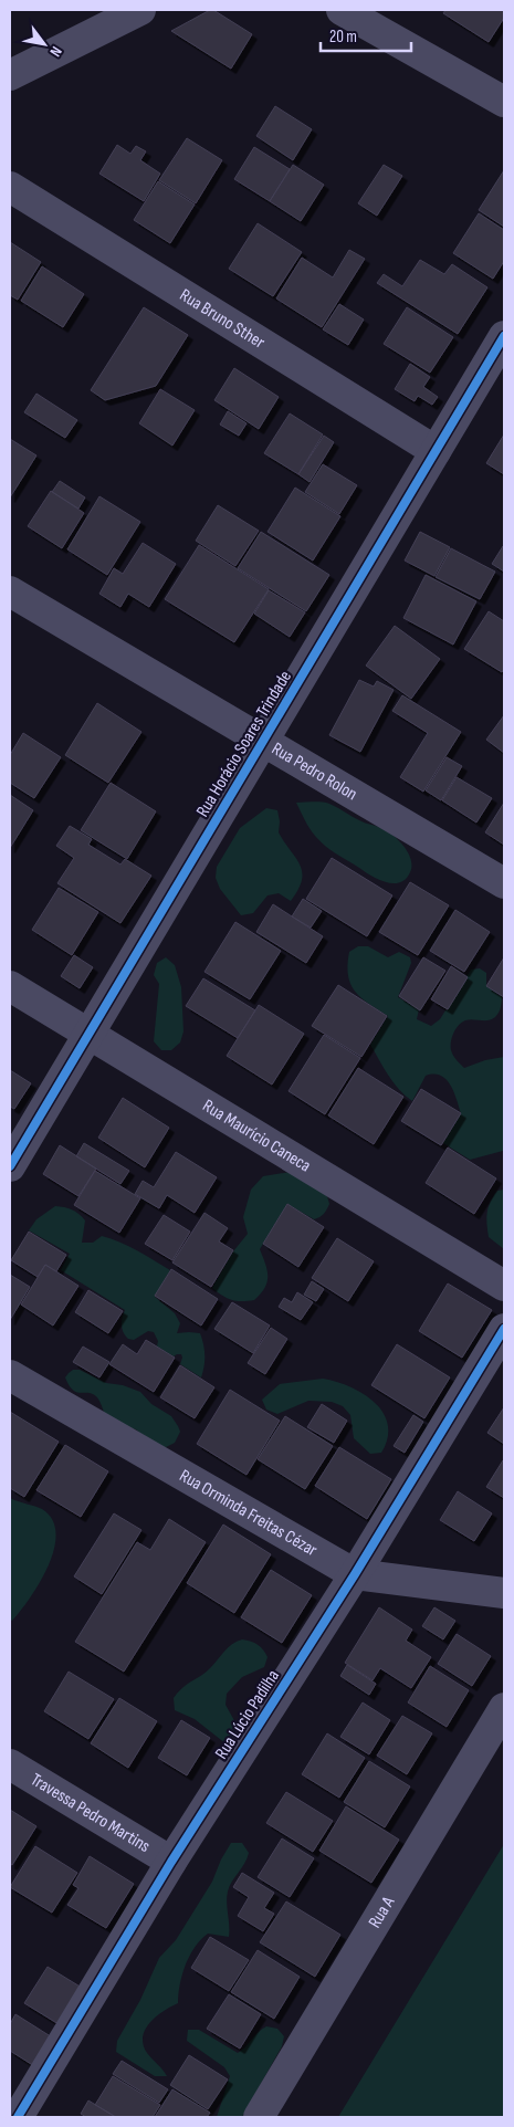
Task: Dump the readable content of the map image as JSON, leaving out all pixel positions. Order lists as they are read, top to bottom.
{
  "streets": {
    "street": [
      "Rua Bruno Sther",
      "Rua Horácio Soares Trindade",
      "Rua Pedro Rolon",
      "Rua Maurício Caneca",
      "Rua Orminda Freitas Cézar",
      "Rua Lúcio Padilha",
      "Travessa Pedro Martins",
      "Rua A"
    ]
  },
  "crossings": [
    ["Rua Bruno Sther", "Rua Horácio Soares Trindade"],
    ["Rua Horácio Soares Trindade", "Rua Pedro Rolon"],
    ["Rua Horácio Soares Trindade", "Rua Maurício Caneca"],
    ["Rua Orminda Freitas Cézar", "Rua Lúcio Padilha"],
    ["Rua Lúcio Padilha", "Travessa Pedro Martins"]
  ],
  "scale_bar": "20 m",
  "north": "bottom right"
}
